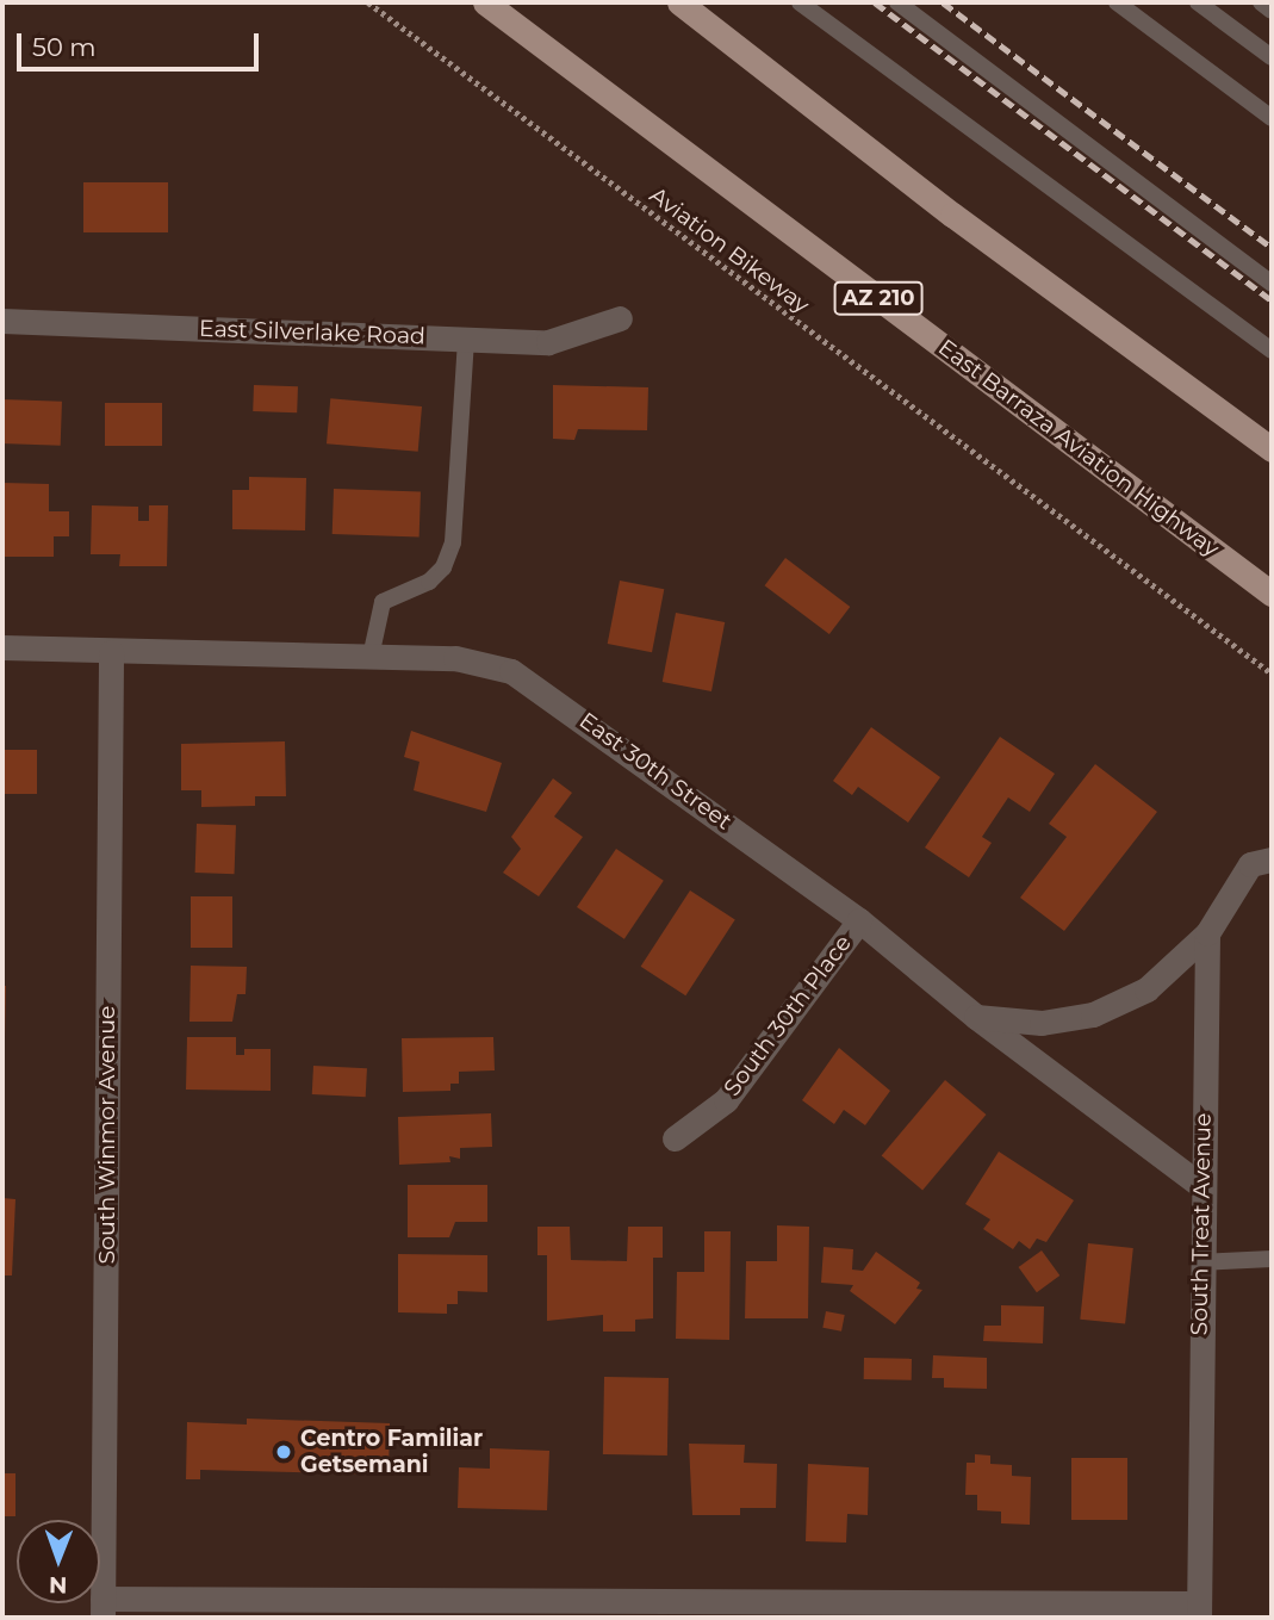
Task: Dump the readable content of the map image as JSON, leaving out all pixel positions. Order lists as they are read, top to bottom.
{
  "streets": {
    "main road": ["AZ 210", "East Barraza Aviation Highway"],
    "street": [
      "East Silverlake Road",
      "East 30th Street",
      "South 30th Place",
      "South Winmor Avenue",
      "South Treat Avenue"
    ],
    "path": ["Aviation Bikeway"]
  },
  "crossings": [
    ["East 30th Street", "South 30th Place"],
    ["East 30th Street", "South Winmor Avenue"],
    ["East 30th Street", "South Treat Avenue"]
  ],
  "places": ["Centro Familiar Getsemani"],
  "scale_bar": "50 m",
  "north": "bottom"
}
